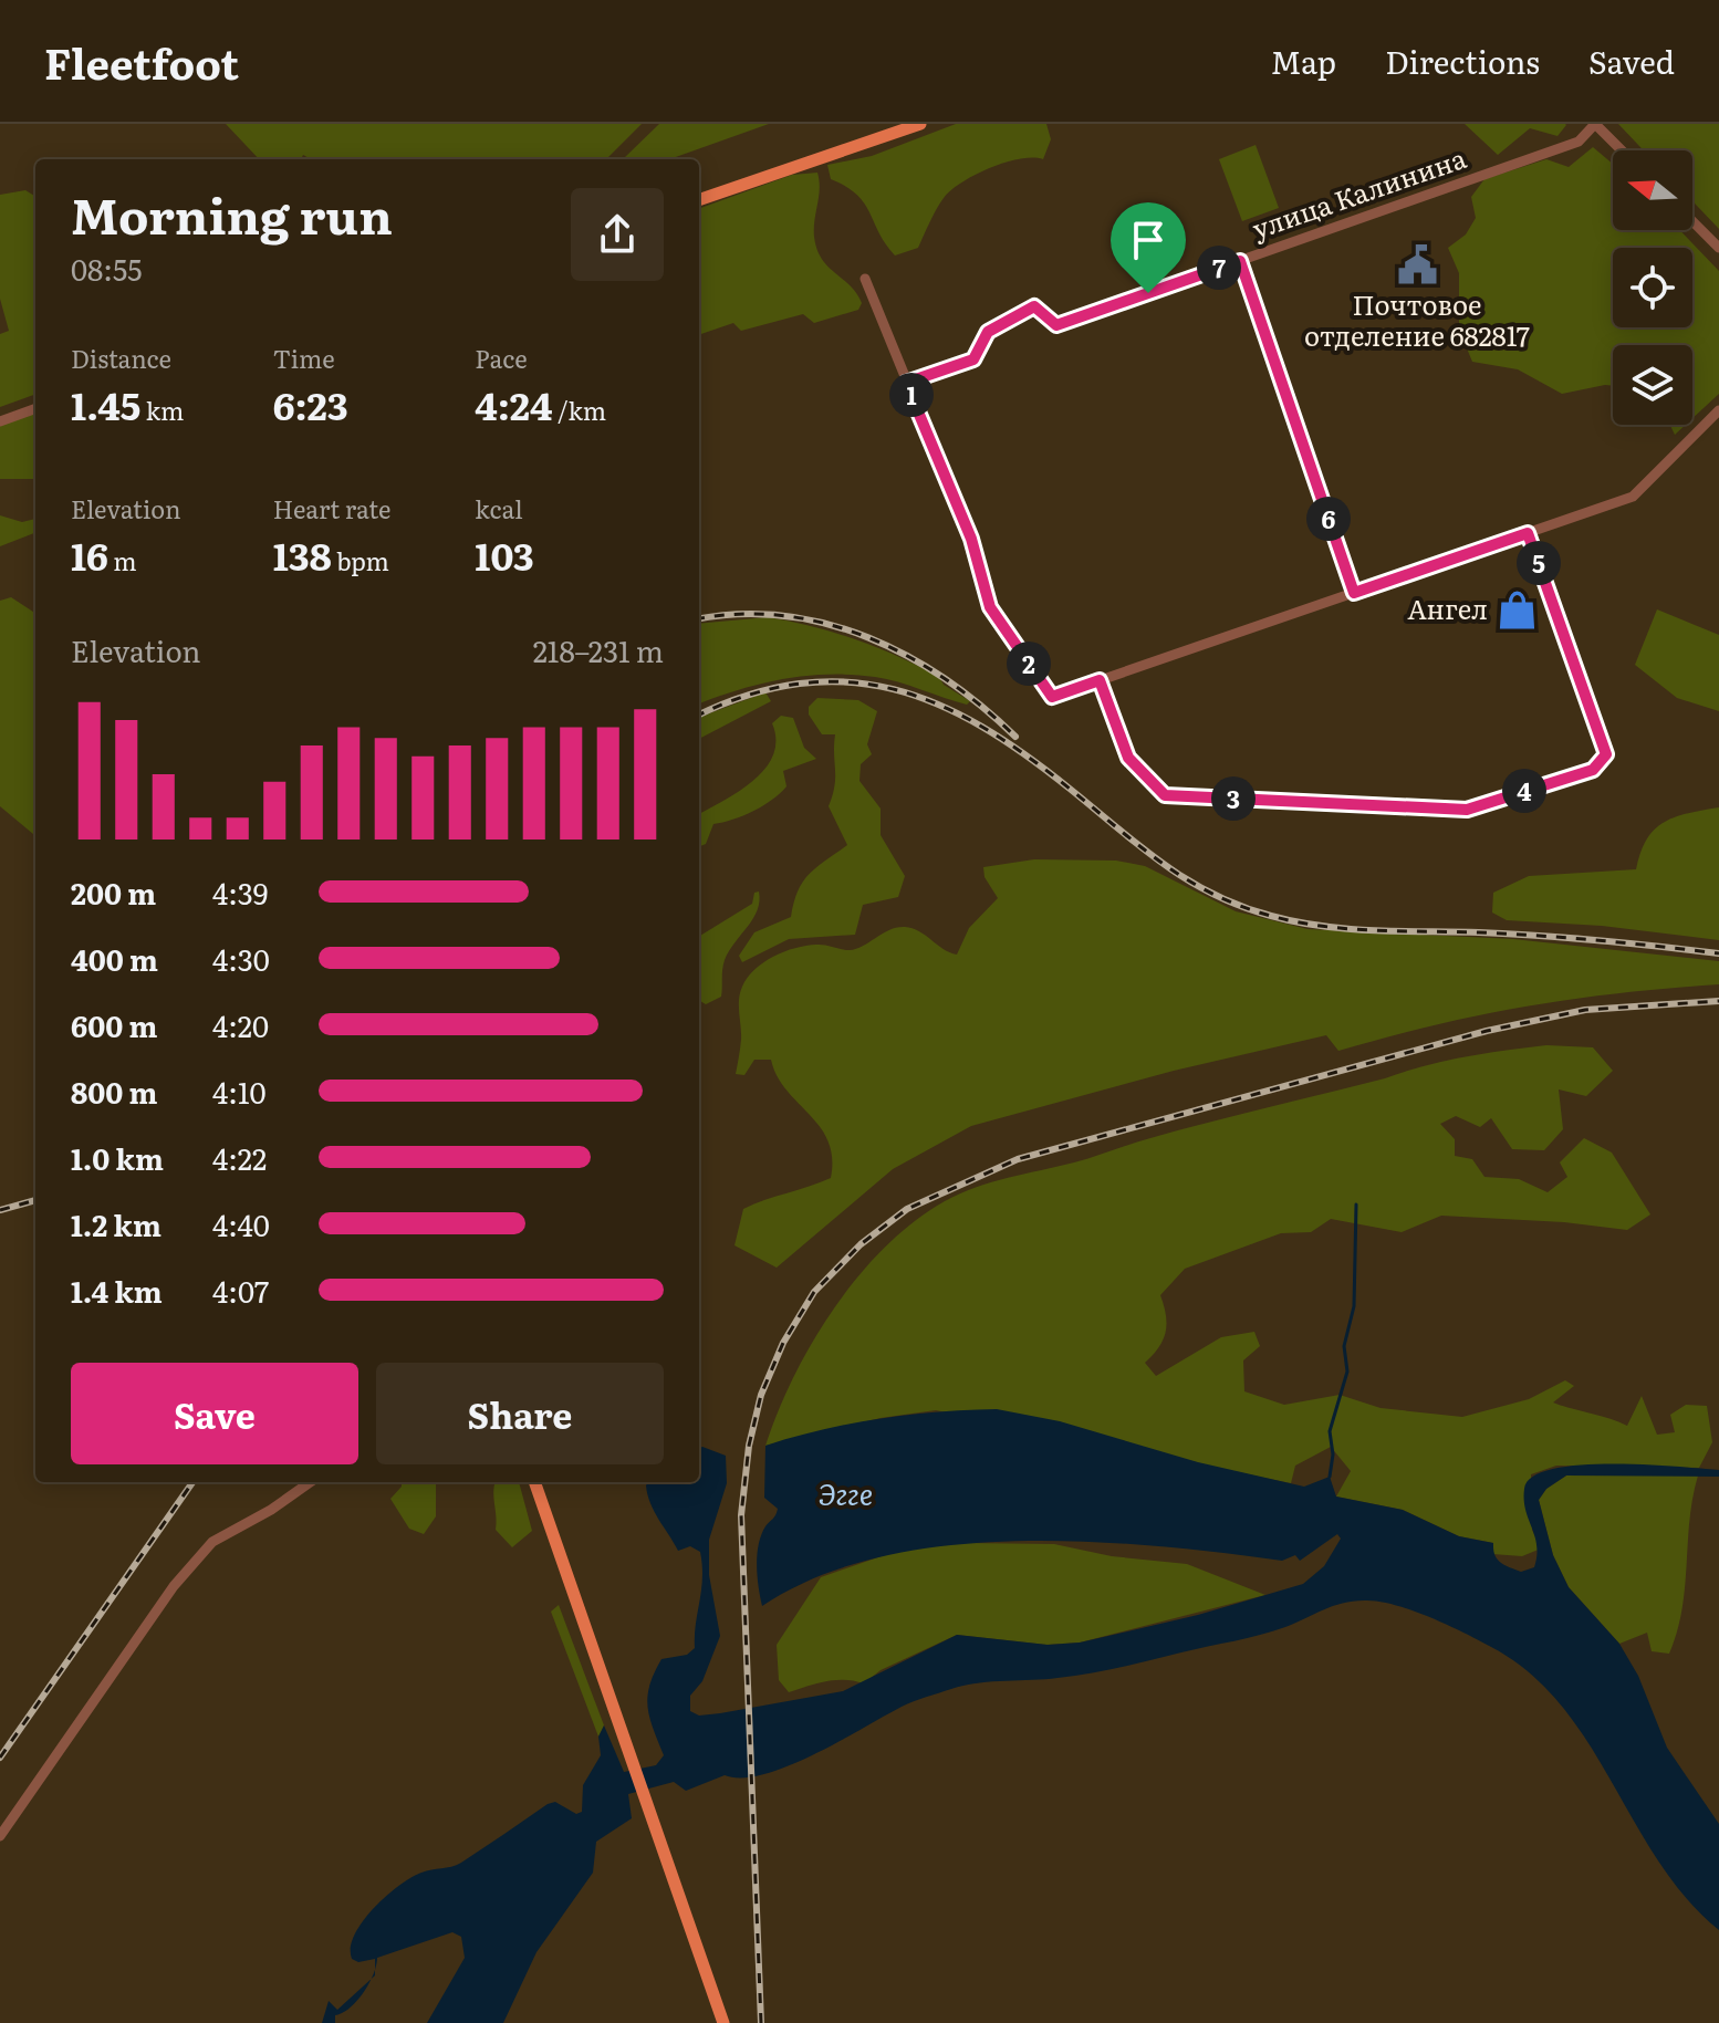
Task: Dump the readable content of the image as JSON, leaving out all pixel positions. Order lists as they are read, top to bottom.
{
  "streets": {
    "street": ["улица Калинина"]
  },
  "water": ["Эгге"],
  "places": {
    "public building": ["Почтовое отделение 682817"],
    "shop": ["Ангел"]
  },
  "north": "left",
  "page": {
    "header": "Fleetfoot",
    "nav": ["Map", "Directions", "Saved"],
    "heading": ["Morning run", "08:55"],
    "pins": [
      "7",
      "1",
      "6",
      "5",
      "2",
      "4",
      "3"
    ],
    "stats": [
      ["Distance", "1.45 km"],
      ["Time", "6:23"],
      ["Pace", "4:24 /km"],
      ["Elevation", "16 m"],
      ["Heart rate", "138 bpm"],
      ["kcal", "103"]
    ],
    "chart": ["Elevation", "218–231 m"],
    "list": [
      {
        "name": "200 m",
        "note": "4:39"
      },
      {
        "name": "400 m",
        "note": "4:30"
      },
      {
        "name": "600 m",
        "note": "4:20"
      },
      {
        "name": "800 m",
        "note": "4:10"
      },
      {
        "name": "1.0 km",
        "note": "4:22"
      },
      {
        "name": "1.2 km",
        "note": "4:40"
      },
      {
        "name": "1.4 km",
        "note": "4:07"
      }
    ],
    "buttons": ["Save", "Share"]
  }
}
